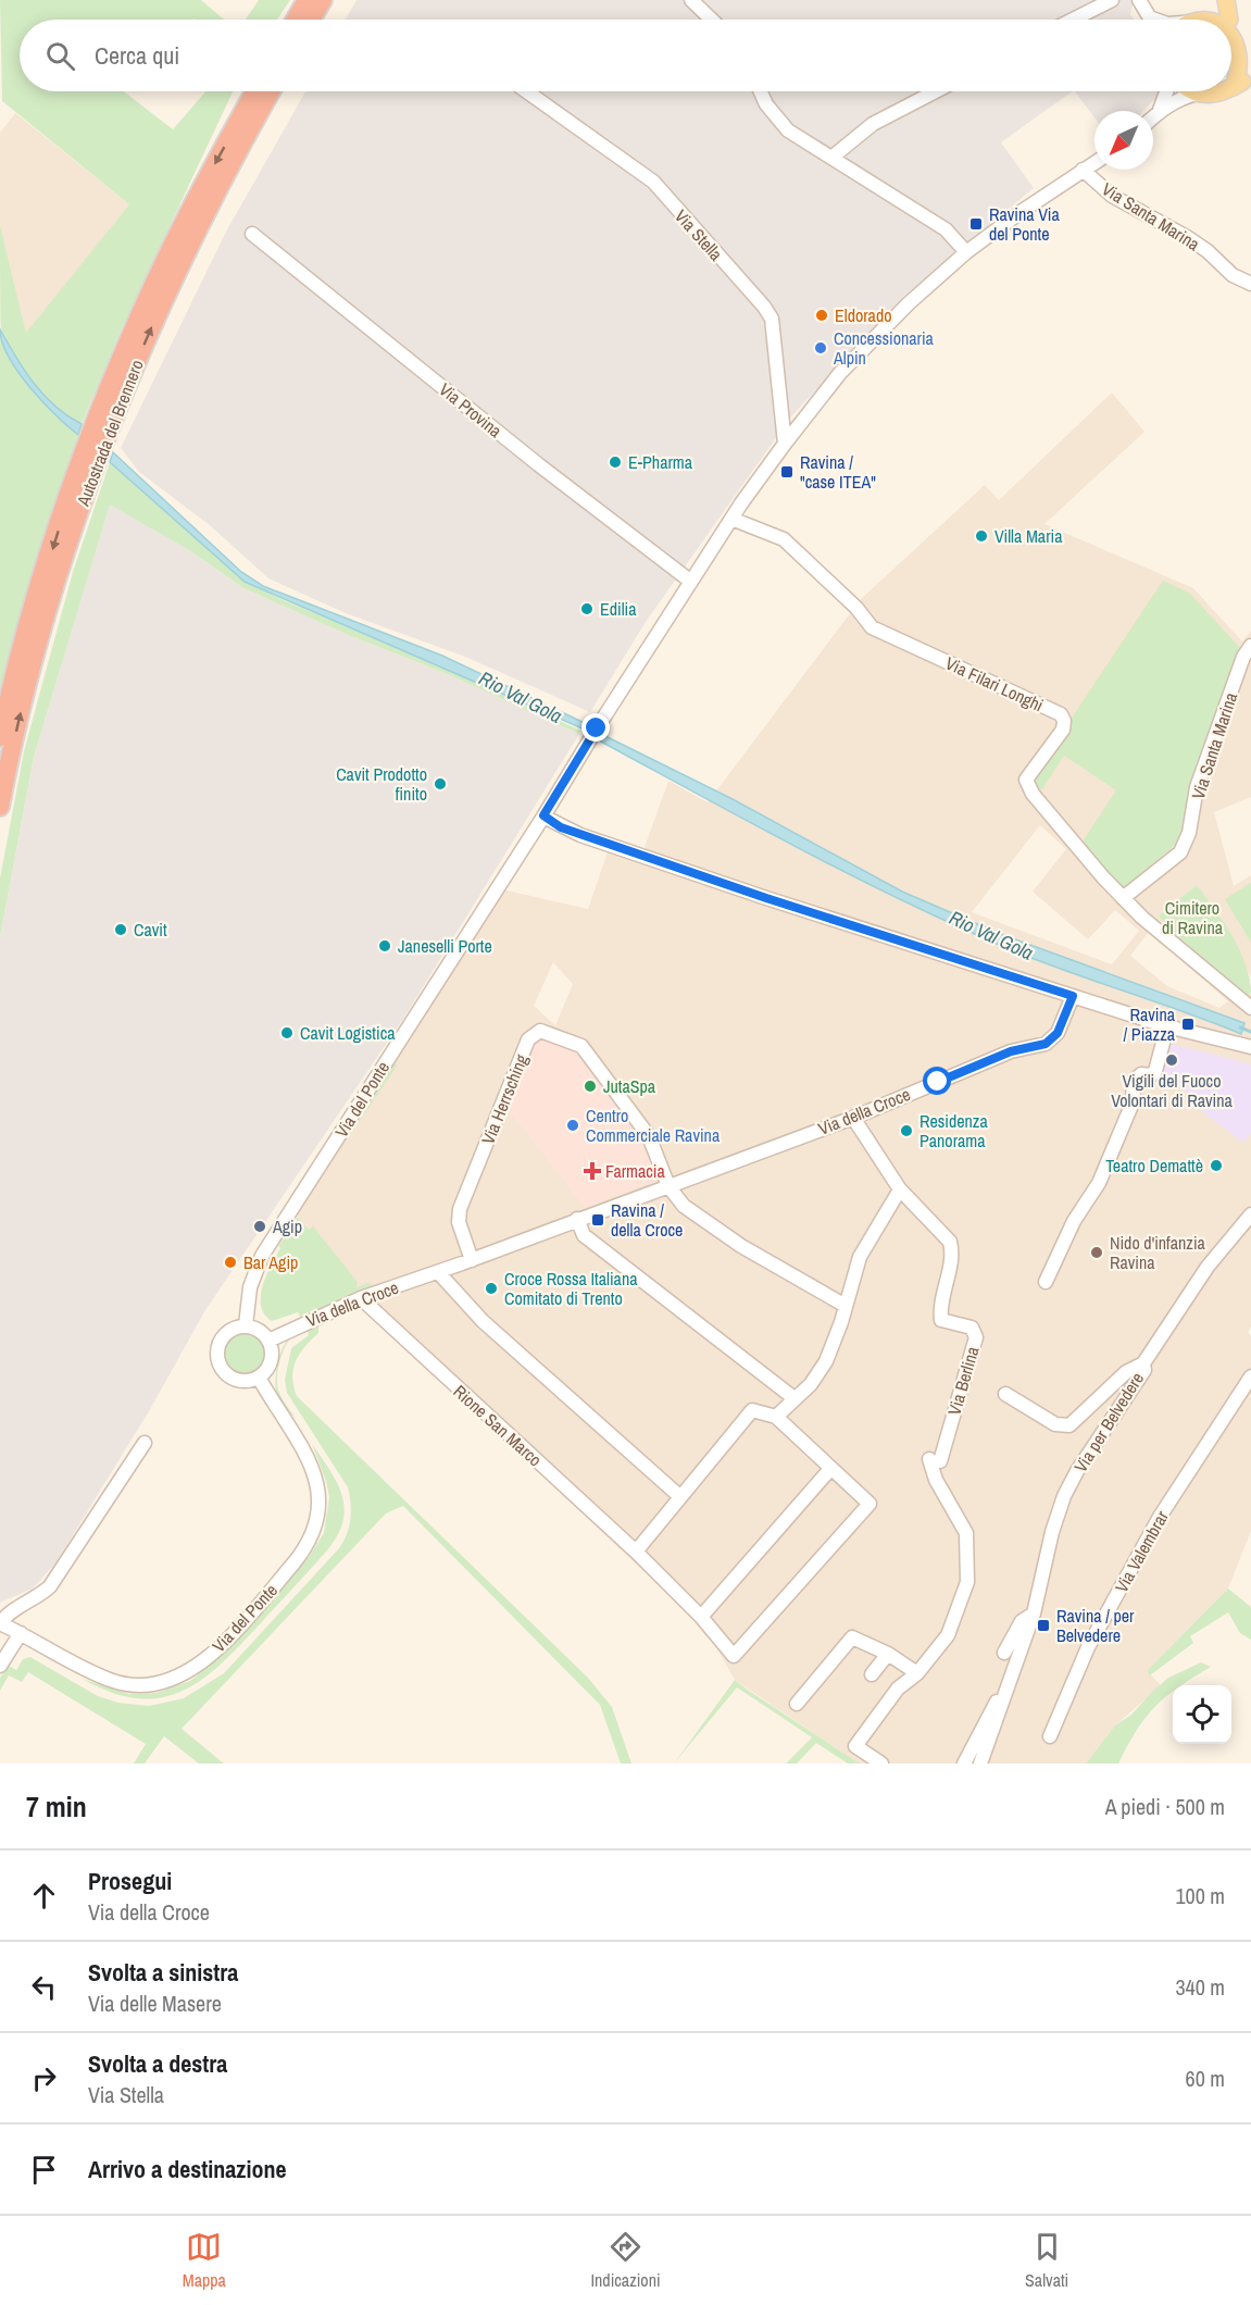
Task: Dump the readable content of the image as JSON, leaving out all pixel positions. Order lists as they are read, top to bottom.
{
  "streets": {
    "highway": ["Autostrada del Brennero"],
    "street": [
      "Via Santa Marina",
      "Via Stella",
      "Via Provina",
      "Via Filari Longhi",
      "Via del Ponte",
      "Via Herrsching",
      "Via della Croce",
      "Via Berlina",
      "Via per Belvedere",
      "Rione San Marco",
      "Via Valembrar"
    ]
  },
  "crossings": [
    ["Via Santa Marina", "Via Filari Longhi"],
    ["Via del Ponte", "Via della Croce"],
    ["Via Herrsching", "Via della Croce"],
    ["Via della Croce", "Via Berlina"],
    ["Via della Croce", "Rione San Marco"]
  ],
  "water": ["Rio Val Gola"],
  "parks": ["Cimitero di Ravina"],
  "places": {
    "transit": [
      "Ravina Via del Ponte",
      "Ravina / \"case ITEA\"",
      "Ravina / Piazza",
      "Ravina / della Croce",
      "Ravina / per Belvedere"
    ],
    "other": [
      "Eldorado",
      "Concessionaria Alpin",
      "E-Pharma",
      "Villa Maria",
      "Edilia",
      "Cavit Prodotto finito",
      "Cavit",
      "Janeselli Porte",
      "Cavit Logistica",
      "Vigili del Fuoco Volontari di Ravina",
      "JutaSpa",
      "Centro Commerciale Ravina",
      "Residenza Panorama",
      "Teatro Demattè",
      "Agip",
      "Nido d'infanzia Ravina",
      "Bar Agip",
      "Croce Rossa Italiana Comitato di Trento"
    ],
    "health": ["Farmacia"]
  },
  "north": "bottom left",
  "page": {
    "search": "Cerca qui",
    "heading": ["7 min", "A piedi · 500 m"],
    "list": [
      ["Prosegui", "Via della Croce", "100 m"],
      ["Svolta a sinistra", "Via delle Masere", "340 m"],
      ["Svolta a destra", "Via Stella", "60 m"],
      "Arrivo a destinazione"
    ],
    "nav": ["Mappa", "Indicazioni", "Salvati"]
  }
}
